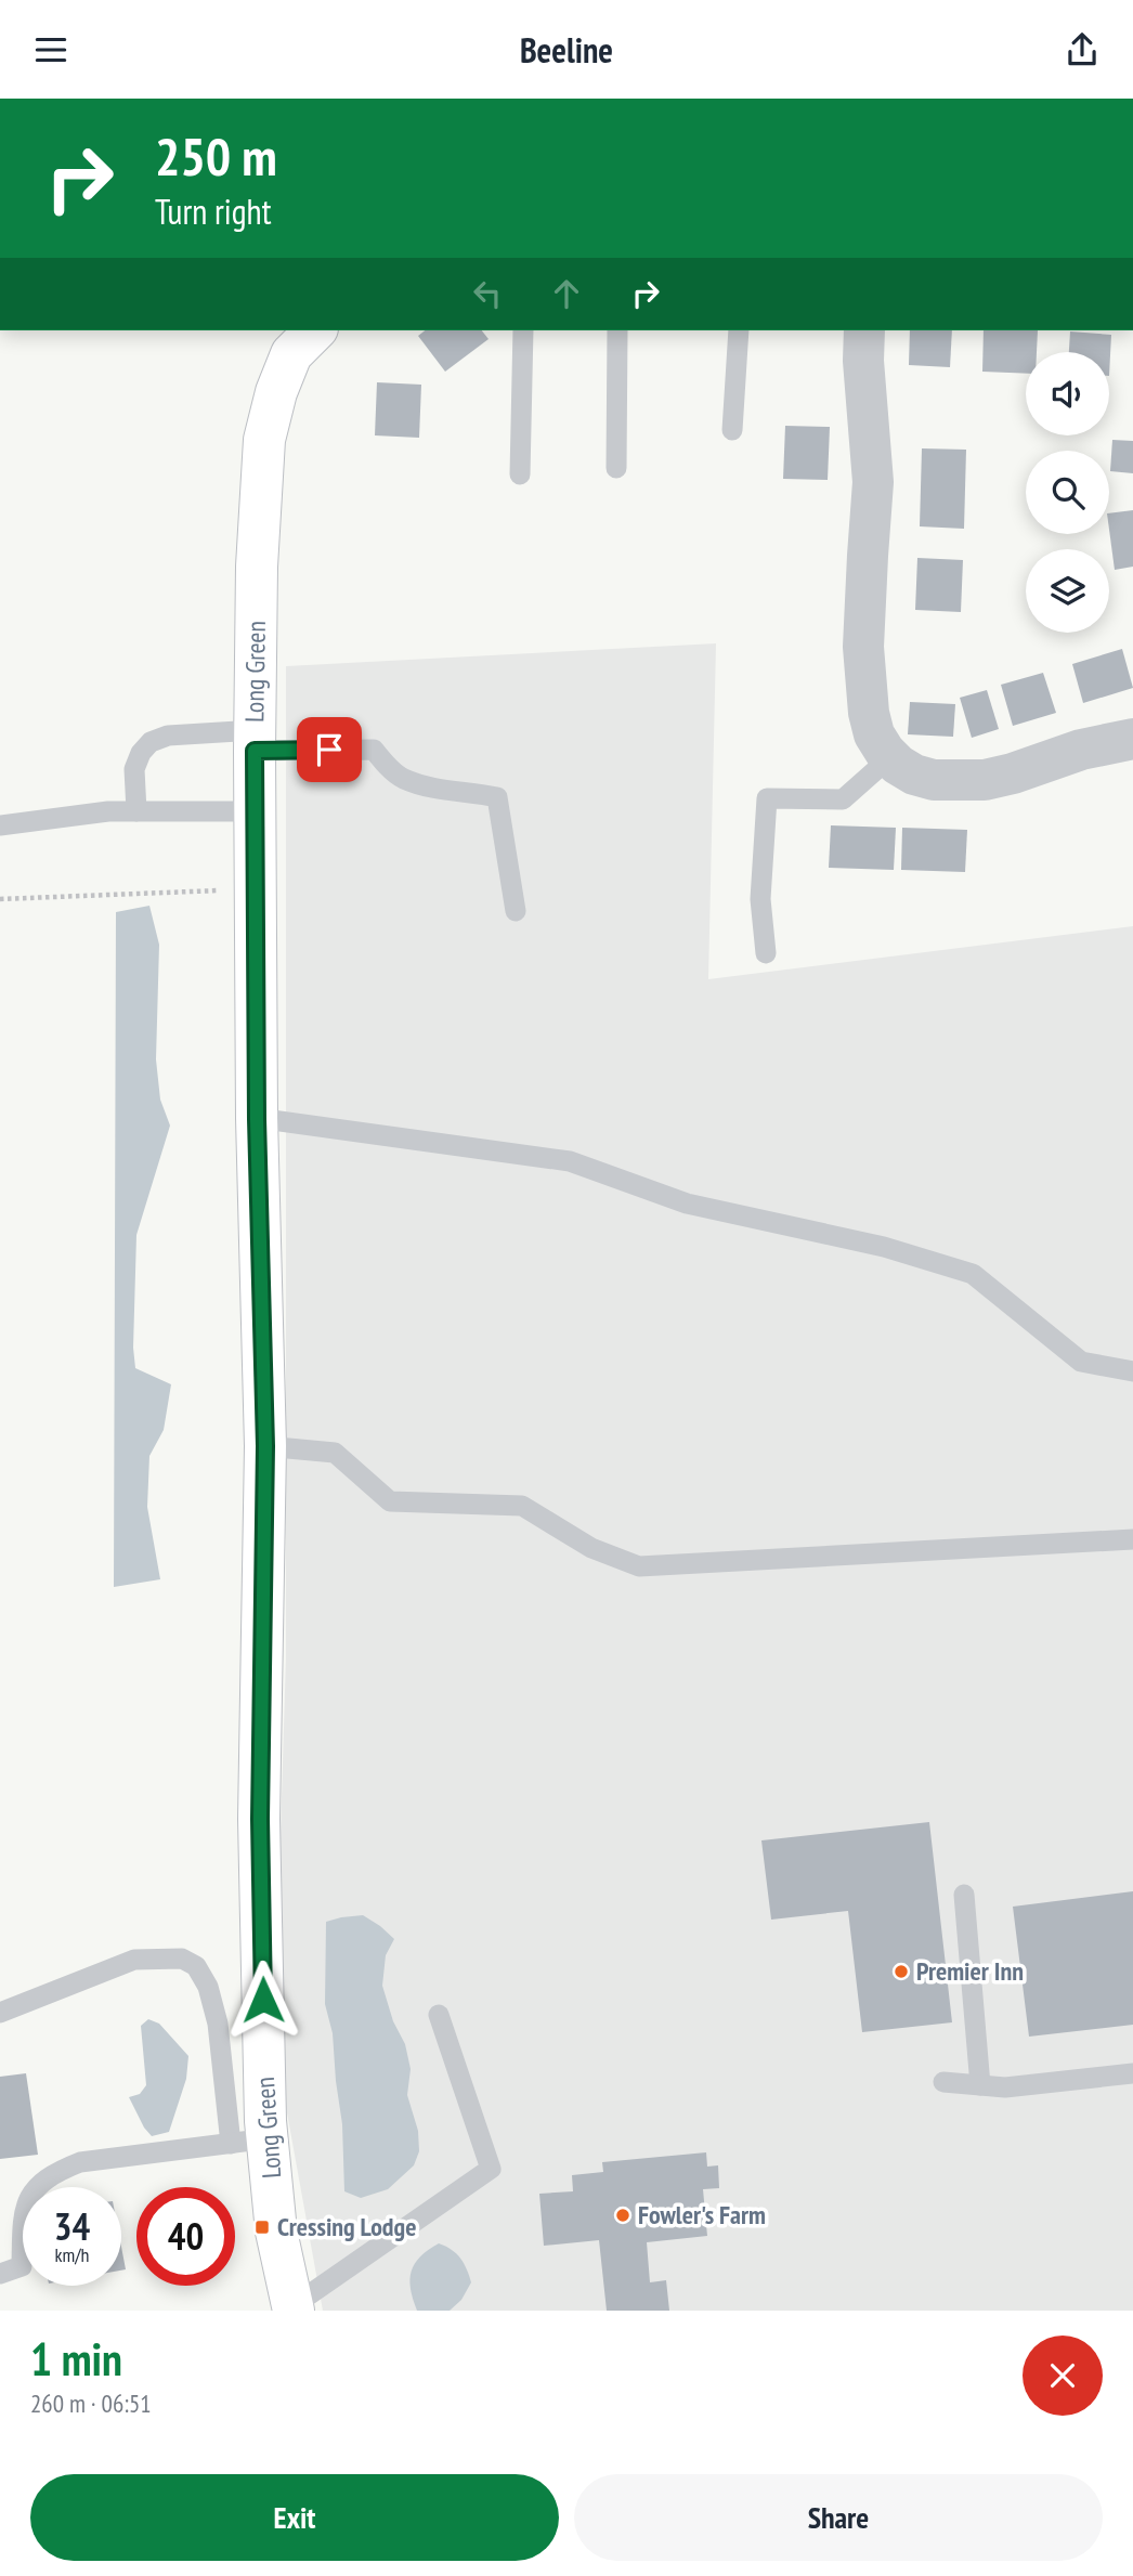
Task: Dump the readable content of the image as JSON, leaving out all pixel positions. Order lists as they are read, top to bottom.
{
  "streets": {
    "street": ["Long Green"]
  },
  "places": {
    "other": ["Premier Inn", "Fowler's Farm"],
    "transit": ["Cressing Lodge"]
  },
  "page": {
    "header": "Beeline",
    "turn": ["250 m", "Turn right"],
    "speed": "34 km/h",
    "limit": "40",
    "heading": ["1 min", "260 m · 06:51"],
    "buttons": ["Exit", "Share"]
  }
}
